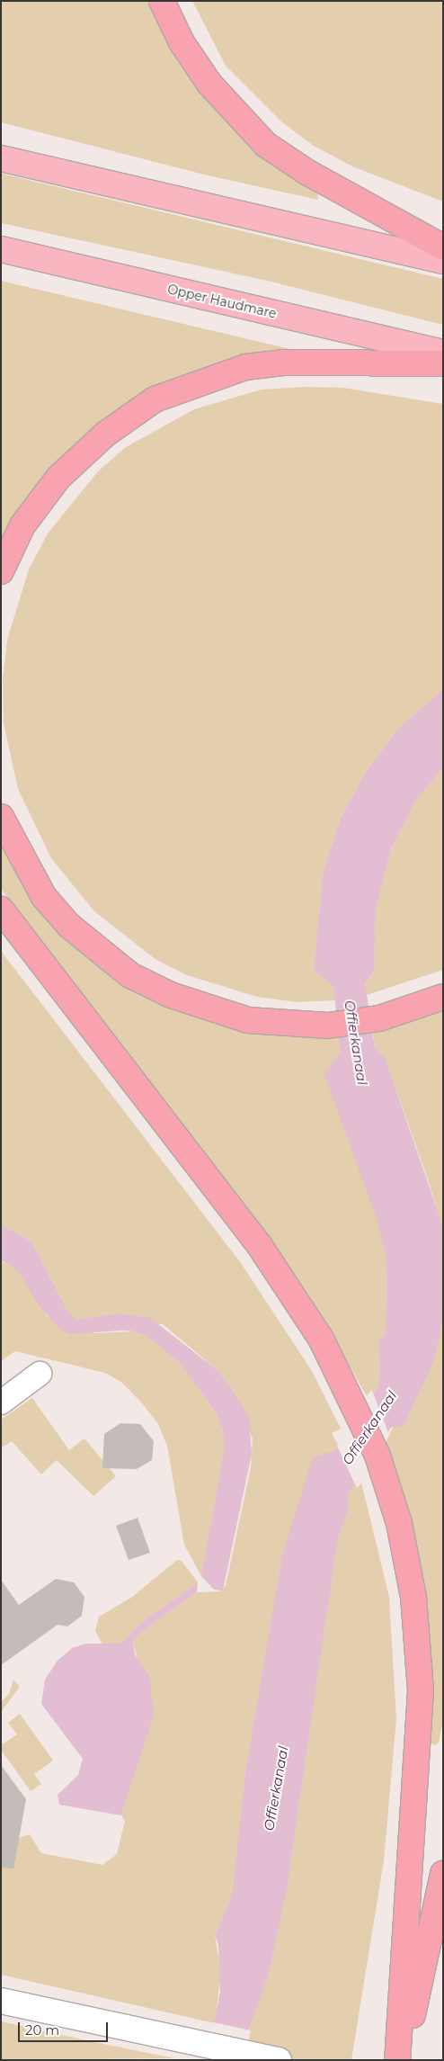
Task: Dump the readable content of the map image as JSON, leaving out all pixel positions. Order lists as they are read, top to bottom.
{
  "streets": {
    "highway": ["Opper Haudmare"]
  },
  "water": ["Offierkanaal"],
  "scale_bar": "20 m"
}
